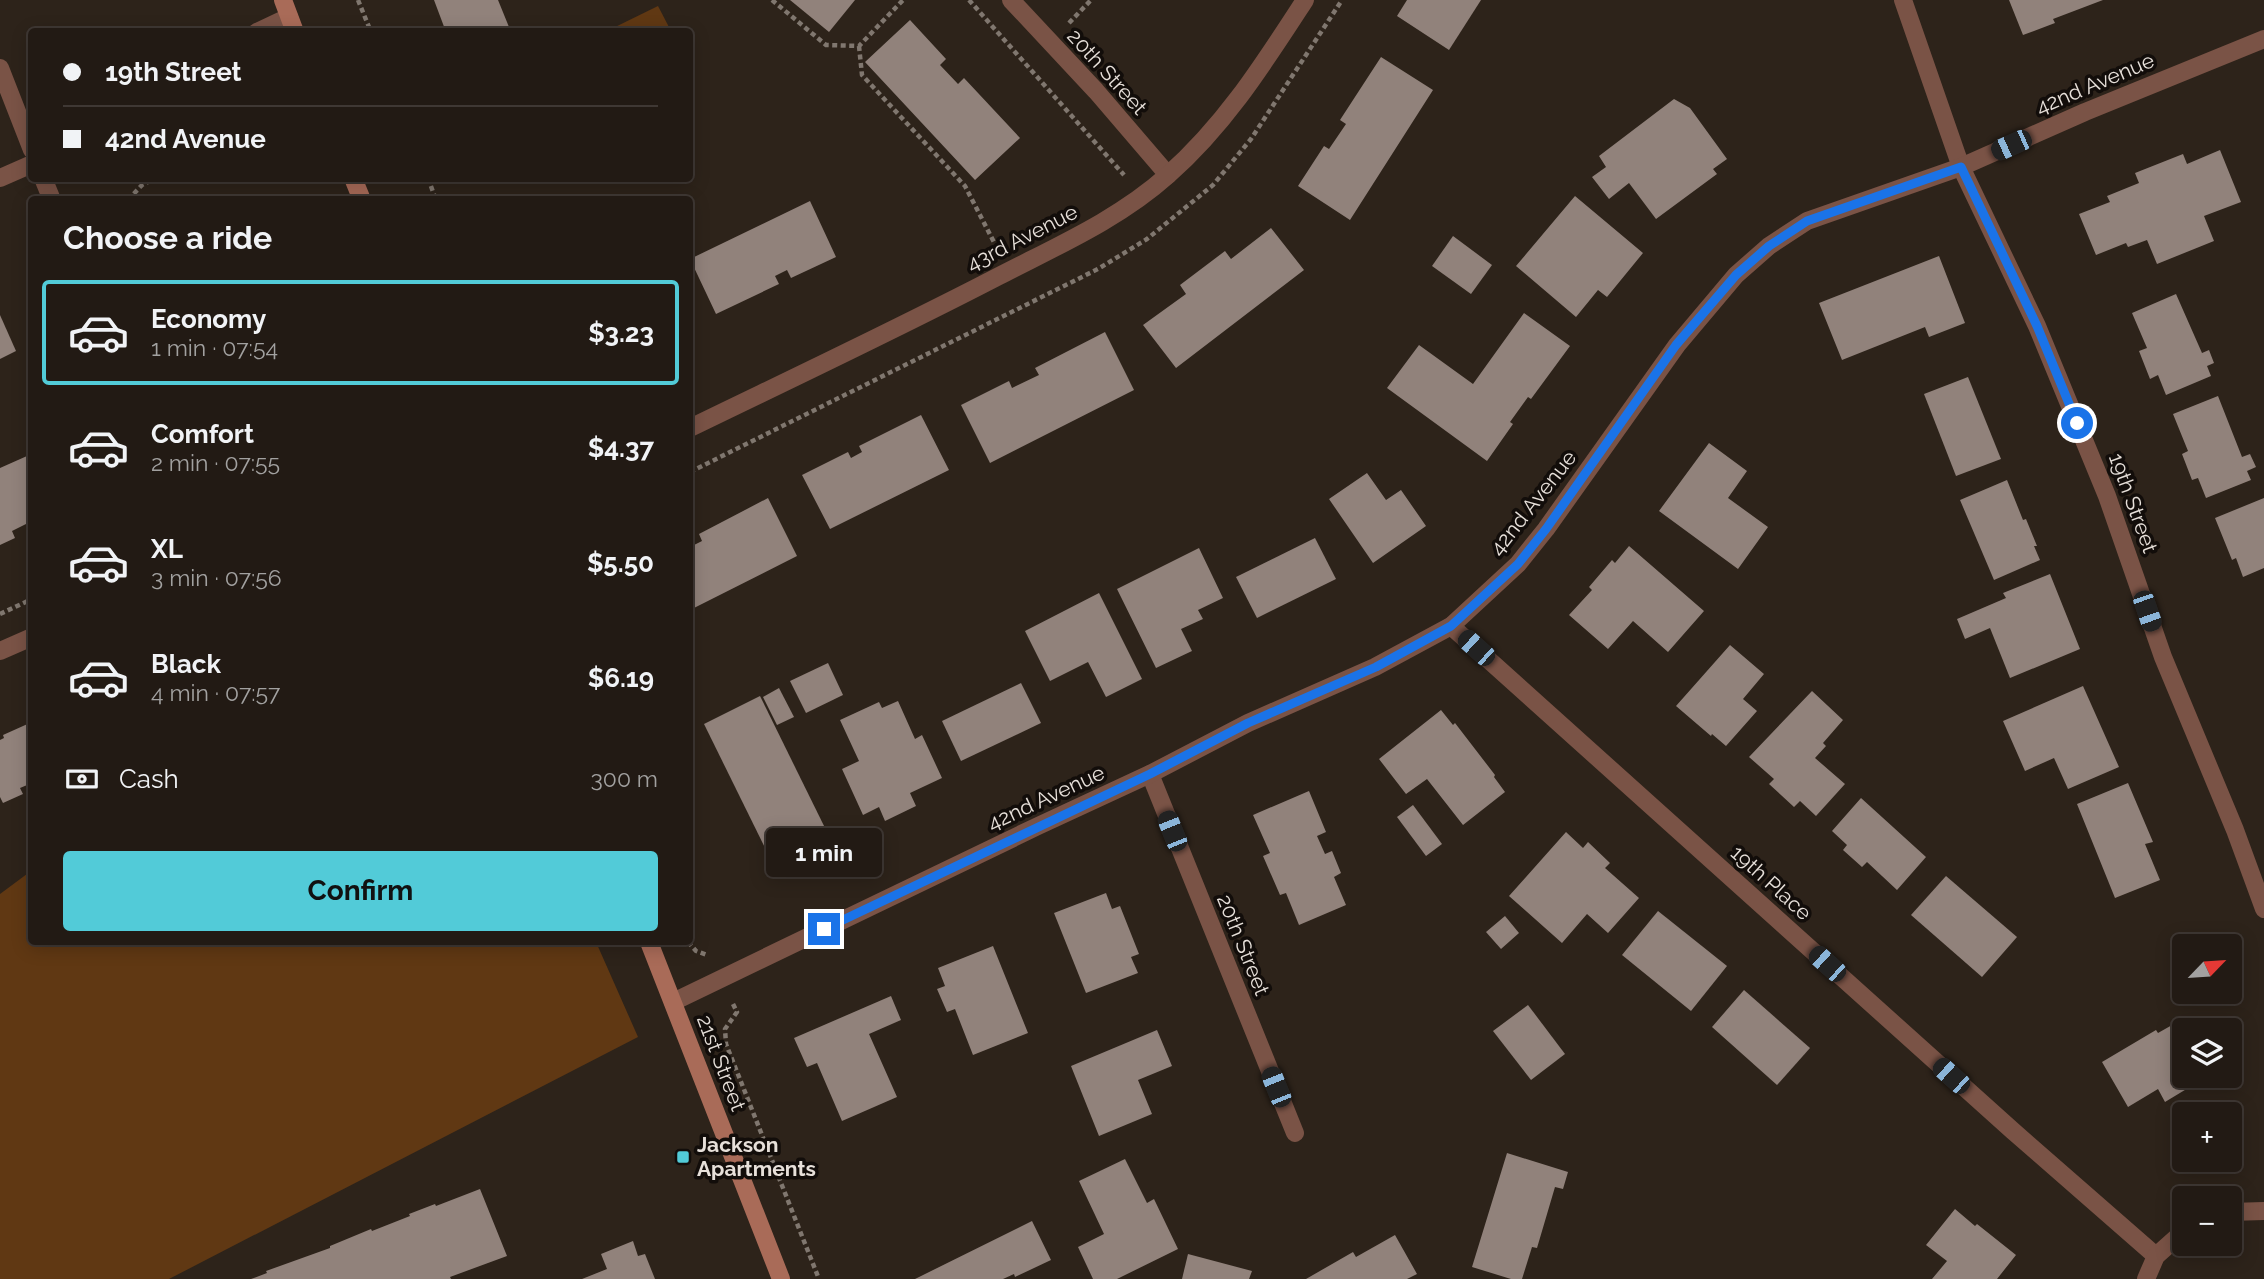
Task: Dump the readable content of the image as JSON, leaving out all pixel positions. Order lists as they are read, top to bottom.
{
  "streets": {
    "street": [
      "20th Street",
      "42nd Avenue",
      "43rd Avenue",
      "19th Street",
      "19th Place",
      "21st Street"
    ]
  },
  "crossings": [
    ["20th Street", "42nd Avenue"],
    ["20th Street", "43rd Avenue"],
    ["42nd Avenue", "19th Street"],
    ["42nd Avenue", "19th Place"],
    ["42nd Avenue", "21st Street"]
  ],
  "places": {
    "transit": ["Jackson Apartments"]
  },
  "north": "top right",
  "page": {
    "banner": ["19th Street", "42nd Avenue"],
    "heading": "Choose a ride",
    "list": [
      {
        "name": "Economy",
        "note": "1 min · 07:54",
        "value": "$3.23"
      },
      {
        "name": "Comfort",
        "note": "2 min · 07:55",
        "value": "$4.37"
      },
      {
        "name": "XL",
        "note": "3 min · 07:56",
        "value": "$5.50"
      },
      {
        "name": "Black",
        "note": "4 min · 07:57",
        "value": "$6.19"
      }
    ],
    "pay": ["Cash", "300 m"],
    "bubble": "1 min",
    "buttons": "Confirm",
    "map_buttons": ["+", "−"]
  }
}
